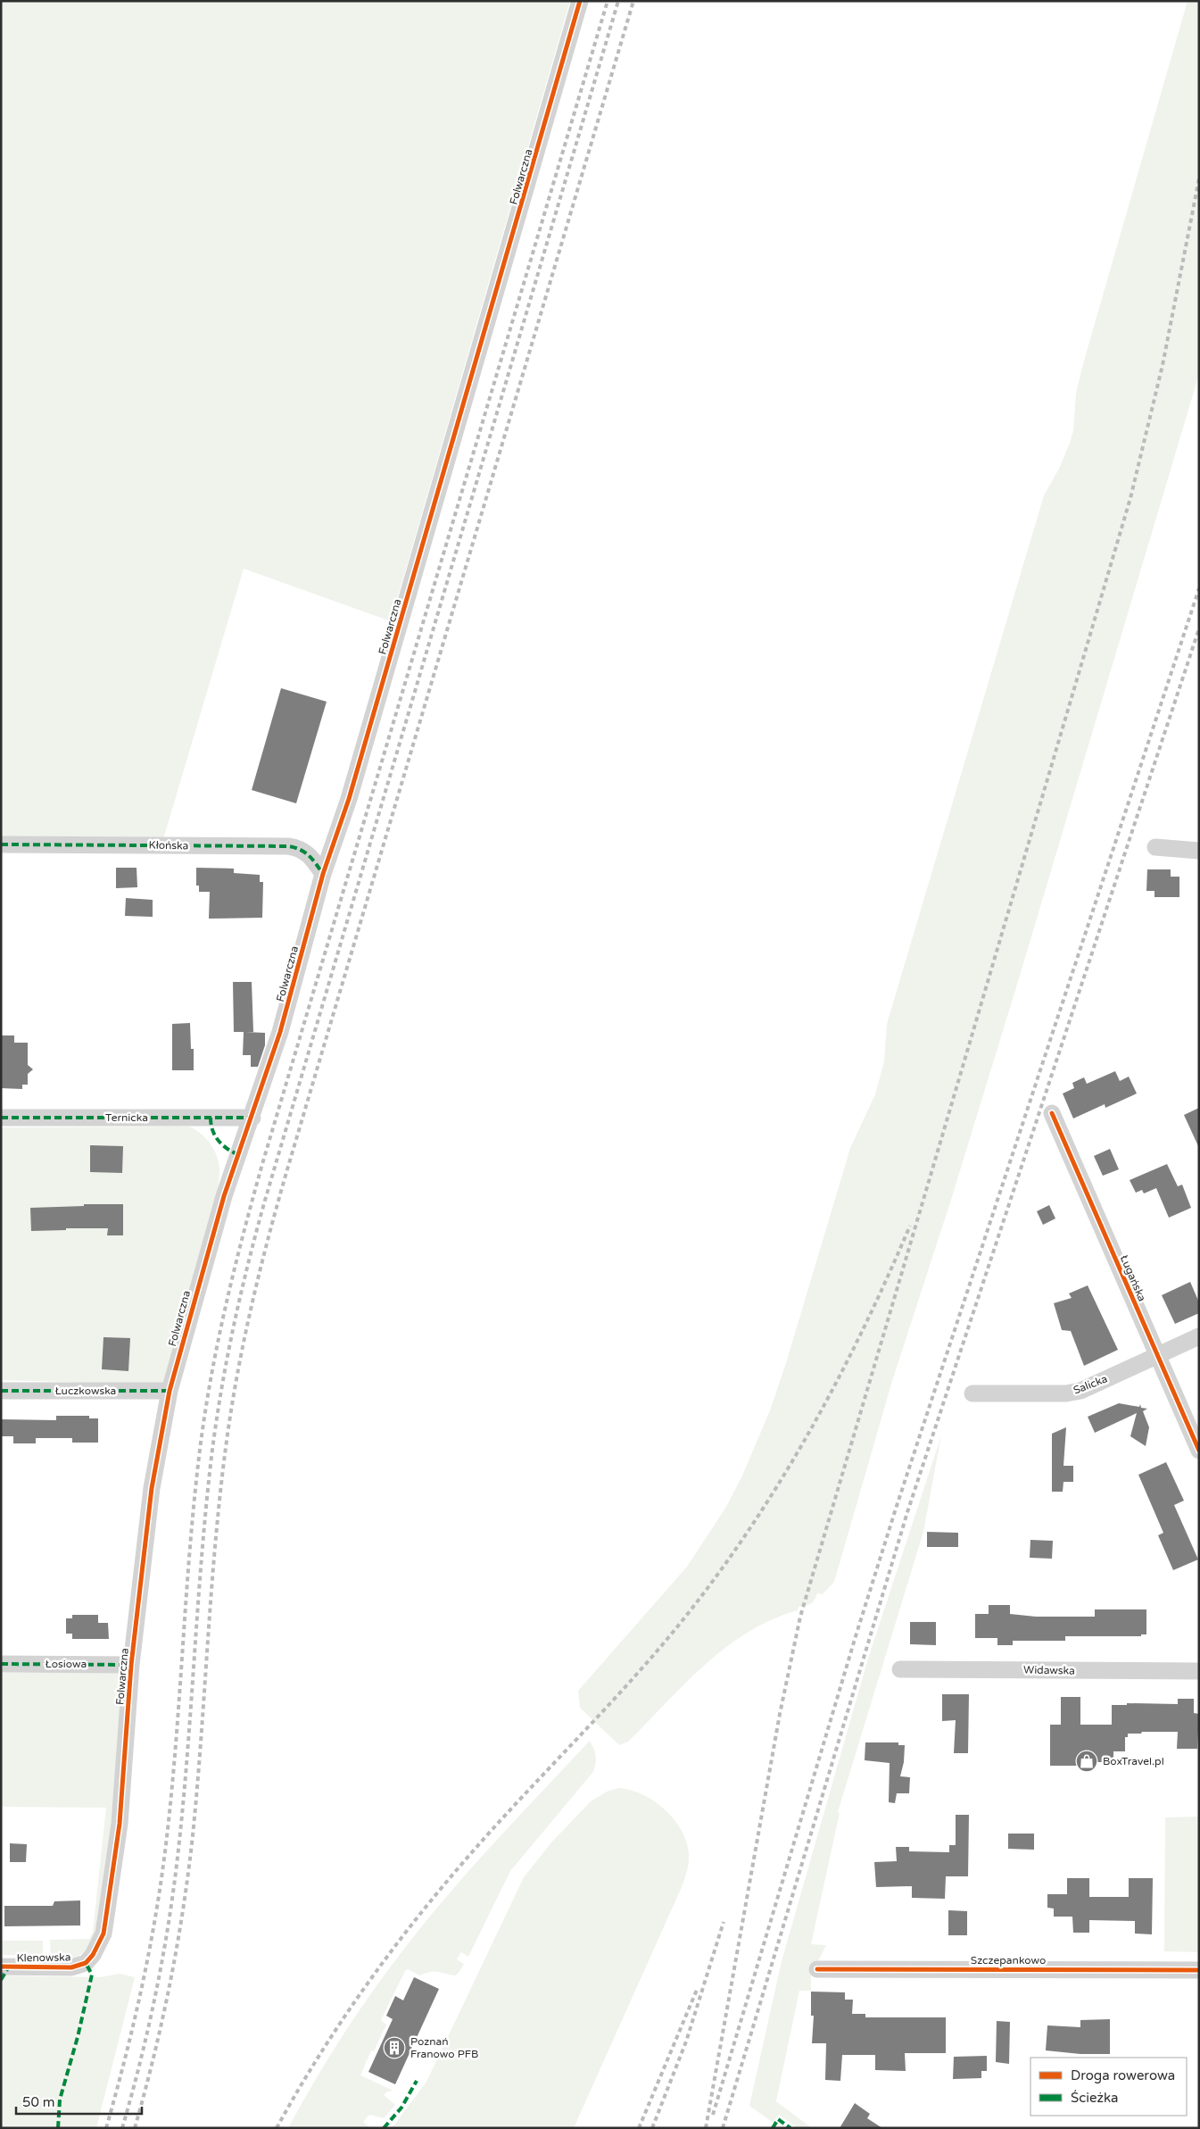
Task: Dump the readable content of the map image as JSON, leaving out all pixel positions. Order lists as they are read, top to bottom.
{
  "streets": {
    "street": [
      "Folwarczna",
      "Kłońska",
      "Ternicka",
      "Ługańska",
      "Salicka",
      "Łuczkowska",
      "Łosiowa",
      "Widawska",
      "Klenowska",
      "Szczepankowo"
    ]
  },
  "crossings": [
    ["Folwarczna", "Kłońska"],
    ["Folwarczna", "Ternicka"],
    ["Folwarczna", "Łuczkowska"],
    ["Folwarczna", "Łosiowa"],
    ["Folwarczna", "Klenowska"],
    ["Ługańska", "Salicka"]
  ],
  "places": {
    "shop": ["BoxTravel.pl"],
    "building": ["Poznań Franowo PFB"]
  },
  "legend": ["Droga rowerowa", "Ścieżka"],
  "scale_bar": "50 m"
}
